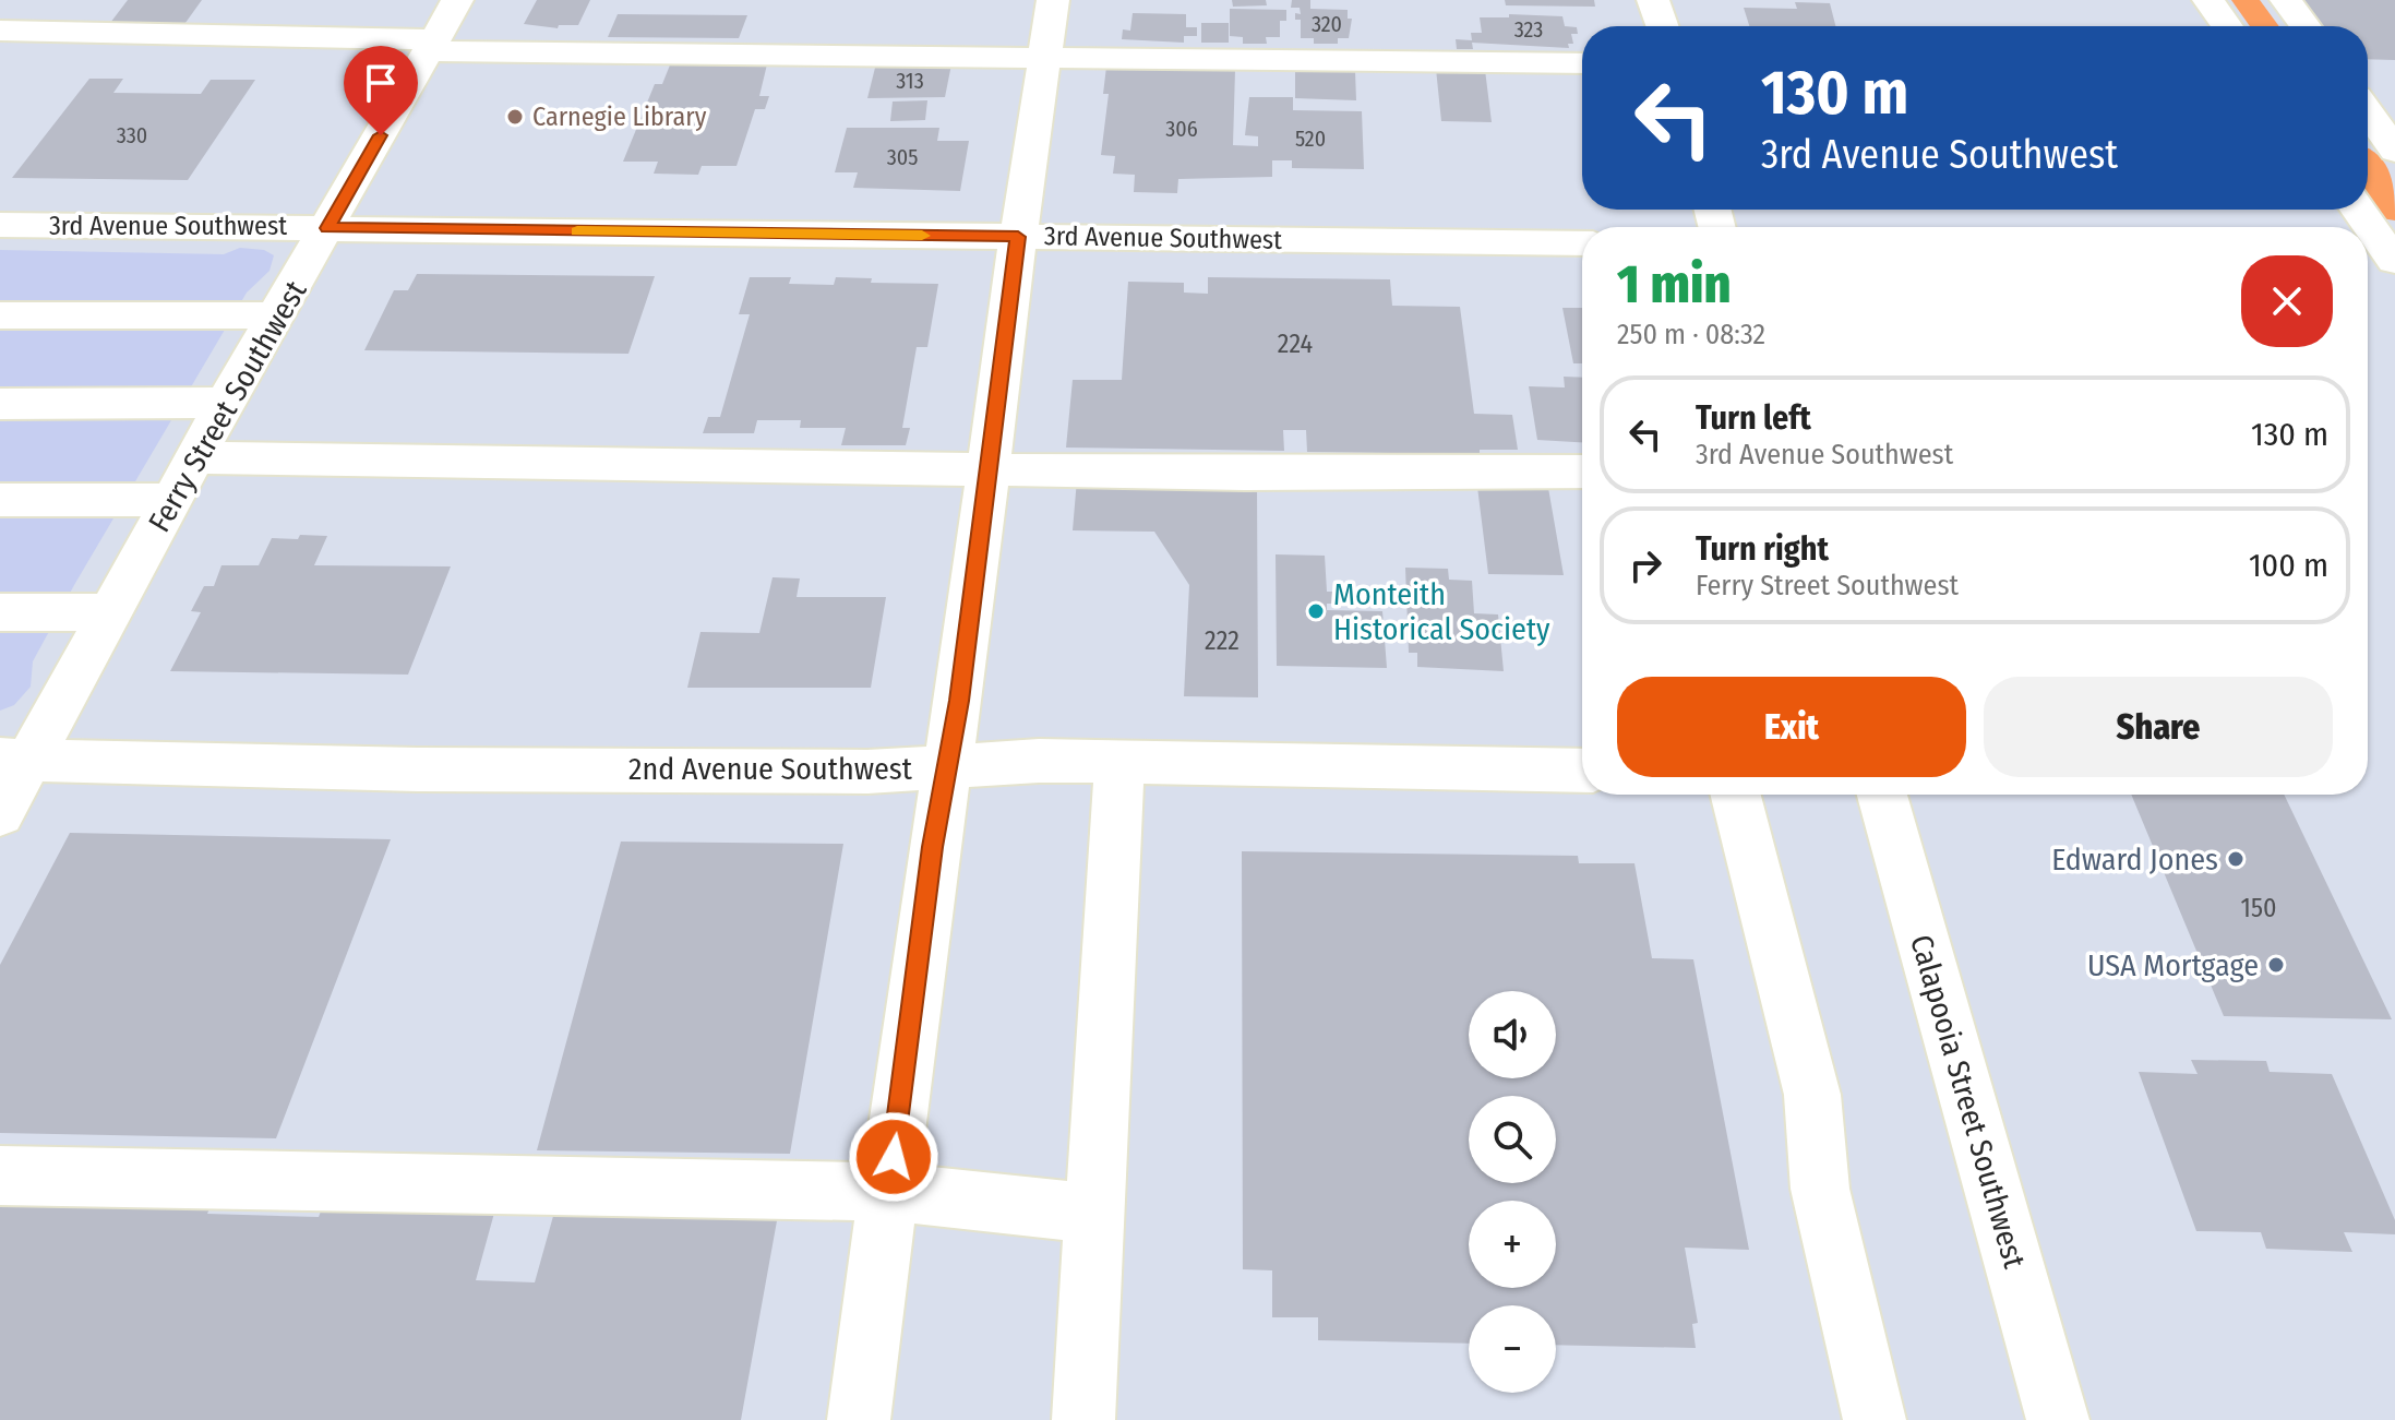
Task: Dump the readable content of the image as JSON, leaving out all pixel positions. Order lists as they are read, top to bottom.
{
  "streets": {
    "street": [
      "3rd Avenue Southwest",
      "Ferry Street Southwest",
      "2nd Avenue Southwest",
      "Calapooia Street Southwest"
    ]
  },
  "crossings": [
    ["3rd Avenue Southwest", "Ferry Street Southwest"],
    ["Ferry Street Southwest", "2nd Avenue Southwest"]
  ],
  "places": [
    "Carnegie Library",
    "Monteith Historical Society",
    "Edward Jones",
    "USA Mortgage"
  ],
  "house_numbers": [
    "320",
    "323",
    "313",
    "306",
    "330",
    "520",
    "305",
    "224",
    "222",
    "150"
  ],
  "page": {
    "turn": ["130 m", "3rd Avenue Southwest"],
    "heading": ["1 min", "250 m · 08:32"],
    "list": [
      {
        "name": "Turn left",
        "note": "3rd Avenue Southwest",
        "value": "130 m"
      },
      {
        "name": "Turn right",
        "note": "Ferry Street Southwest",
        "value": "100 m"
      }
    ],
    "buttons": ["Exit", "Share"],
    "map_buttons": ["+", "−"]
  }
}
